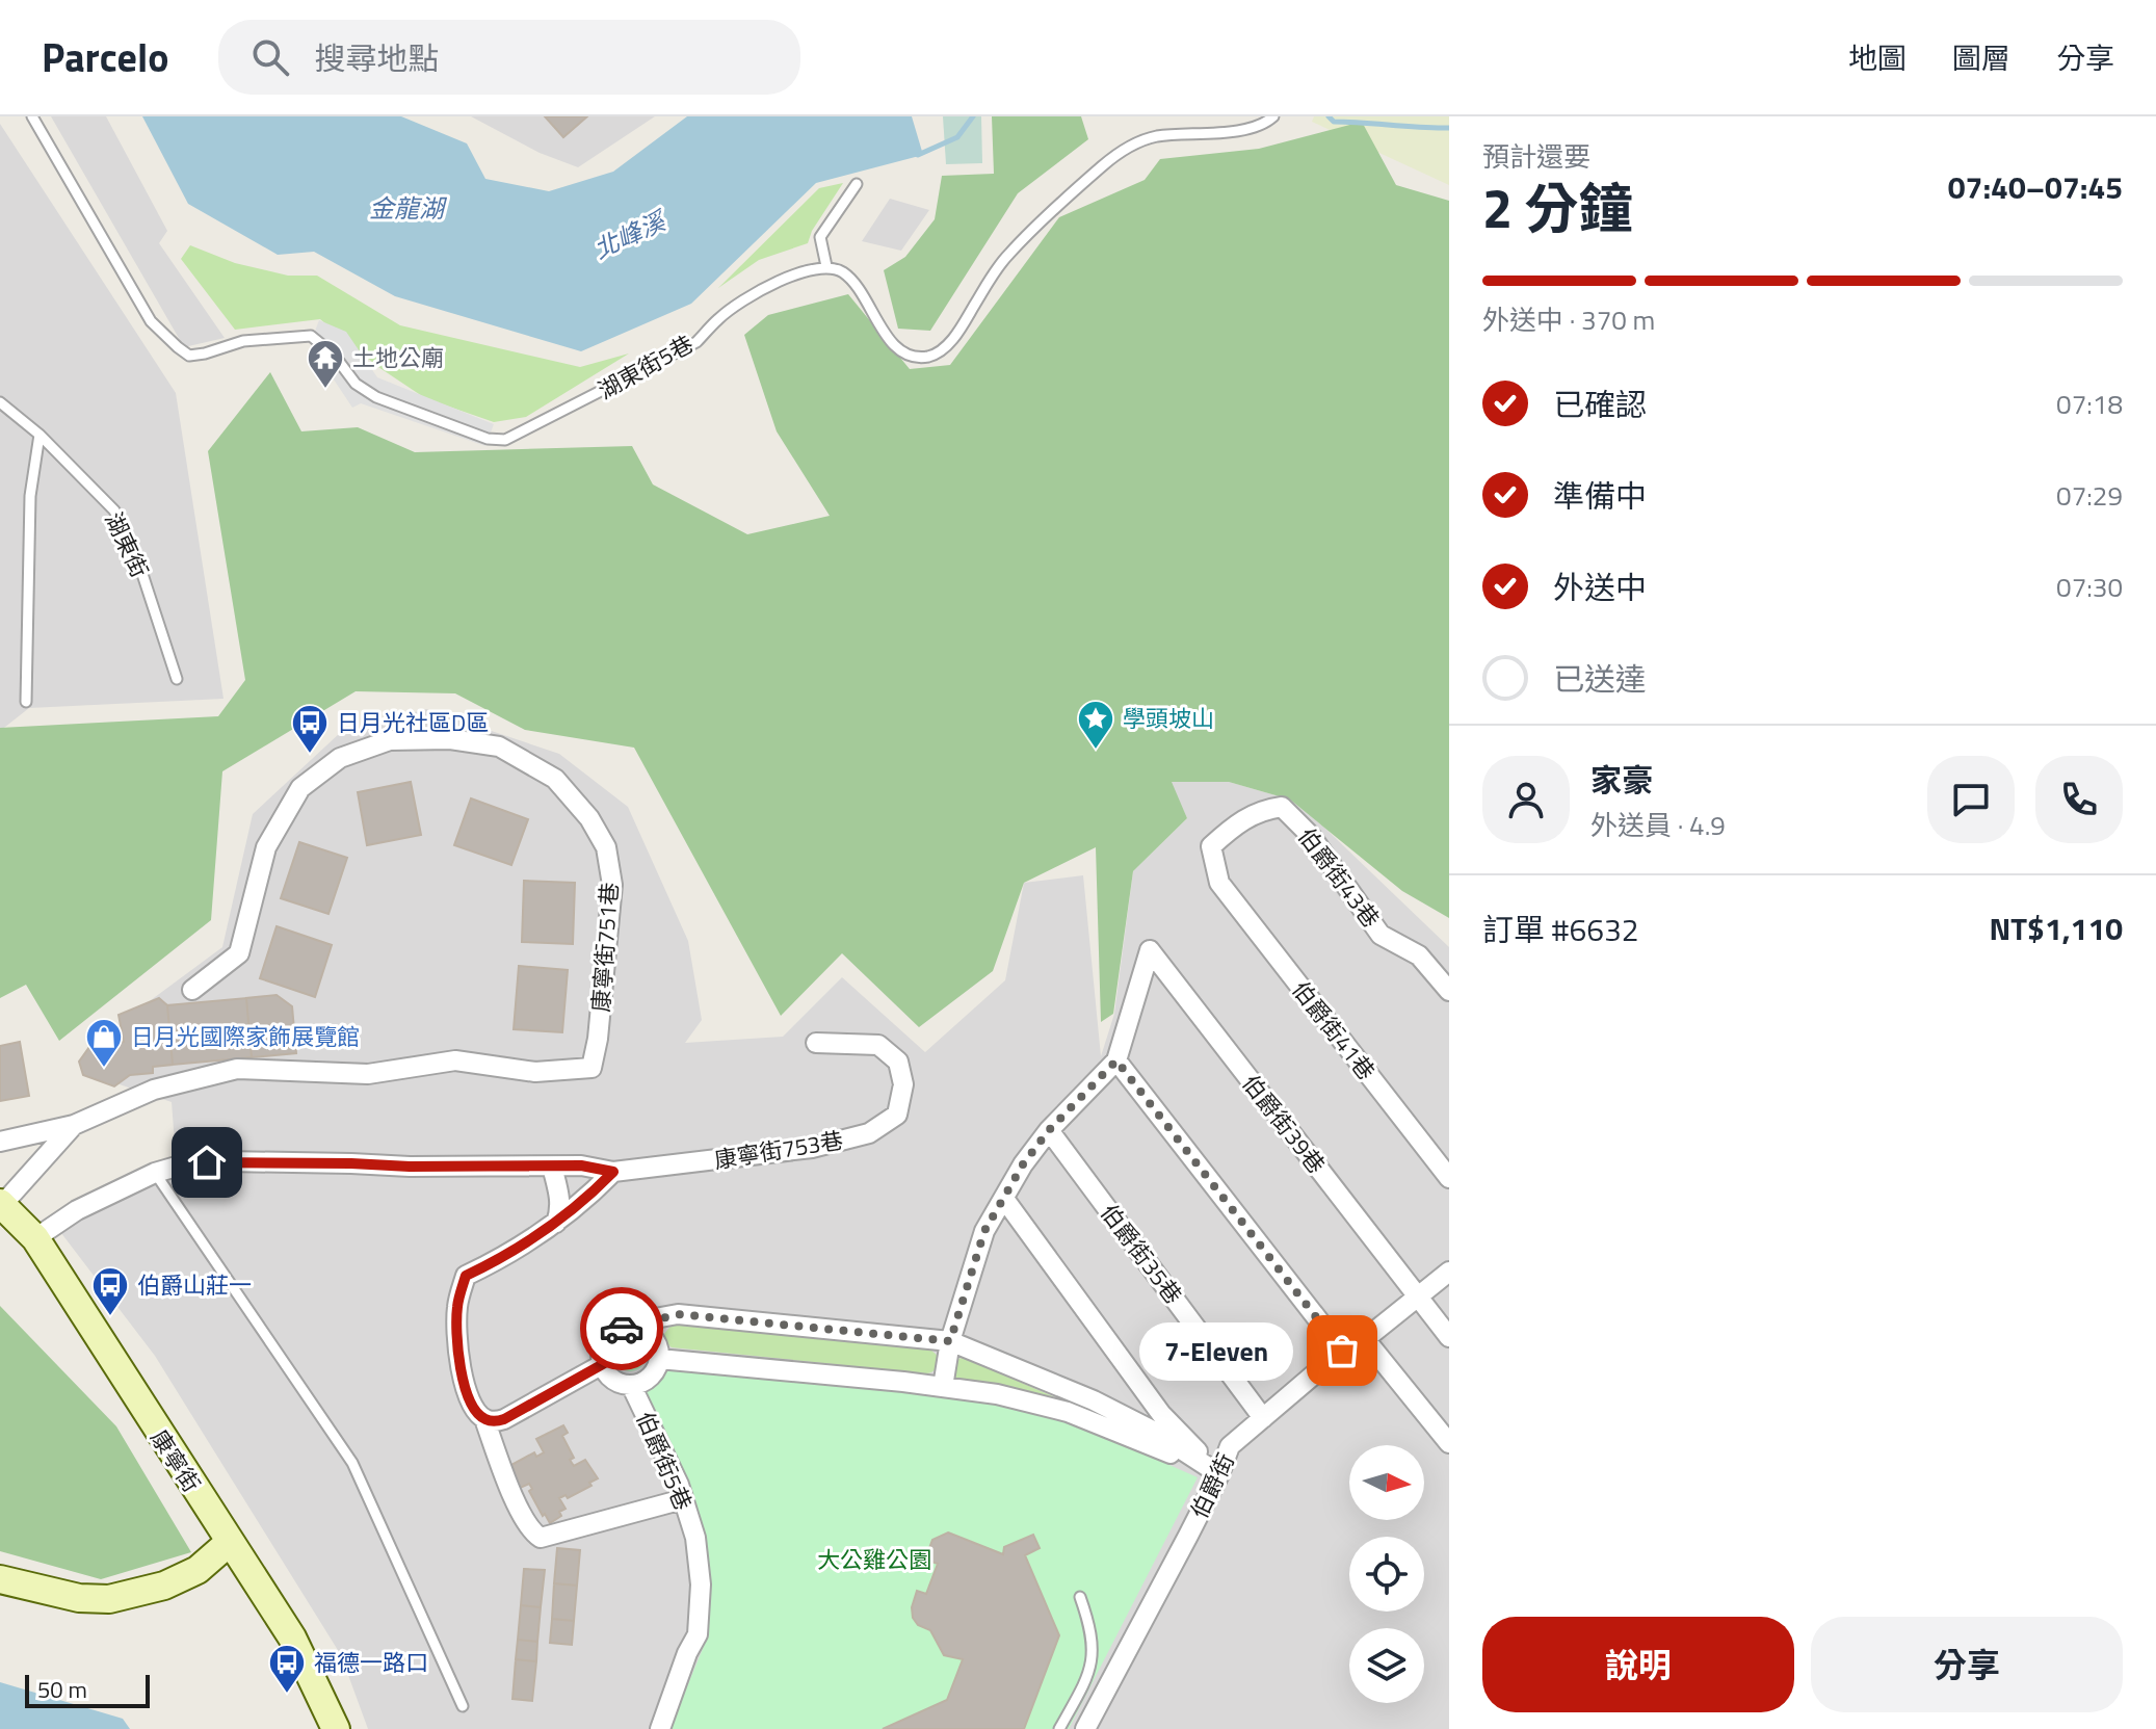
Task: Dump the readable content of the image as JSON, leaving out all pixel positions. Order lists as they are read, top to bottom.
{
  "streets": {
    "street": [
      "伯爵街43巷",
      "康寧街751巷",
      "伯爵街41巷",
      "伯爵街39巷",
      "康寧街753巷",
      "伯爵街35巷",
      "康寧街",
      "伯爵街5巷",
      "伯爵街"
    ],
    "lane": ["湖東街5巷", "湖東街"]
  },
  "crossings": [
    ["伯爵街43巷", "伯爵街41巷"],
    ["康寧街751巷", "康寧街"],
    ["伯爵街39巷", "伯爵街"],
    ["伯爵街35巷", "伯爵街"]
  ],
  "water": ["金龍湖", "北峰溪"],
  "parks": ["大公雞公園"],
  "places": {
    "temple": ["土地公廟"],
    "place": ["學頭坡山"],
    "bus stop": ["日月光社區D區", "伯爵山莊一", "福德一路口"],
    "shop": ["日月光國際家飾展覽館"],
    "other": ["7-Eleven"]
  },
  "scale_bar": "50 m",
  "north": "right",
  "page": {
    "header": "Parcelo",
    "search": "搜尋地點",
    "nav": ["地圖", "圖層", "分享"],
    "heading": ["2 分鐘", "預計還要", "07:40–07:45"],
    "panel": [
      "家豪",
      "外送員 · 4.9",
      "訂單 #6632",
      "NT$1,110"
    ],
    "bar": "外送中 · 370 m",
    "list": [
      ["已確認", "07:18"],
      ["準備中", "07:29"],
      ["外送中", "07:30"],
      "已送達"
    ],
    "bubble": "7-Eleven",
    "buttons": ["說明", "分享"],
    "scale": "50 m"
  }
}
